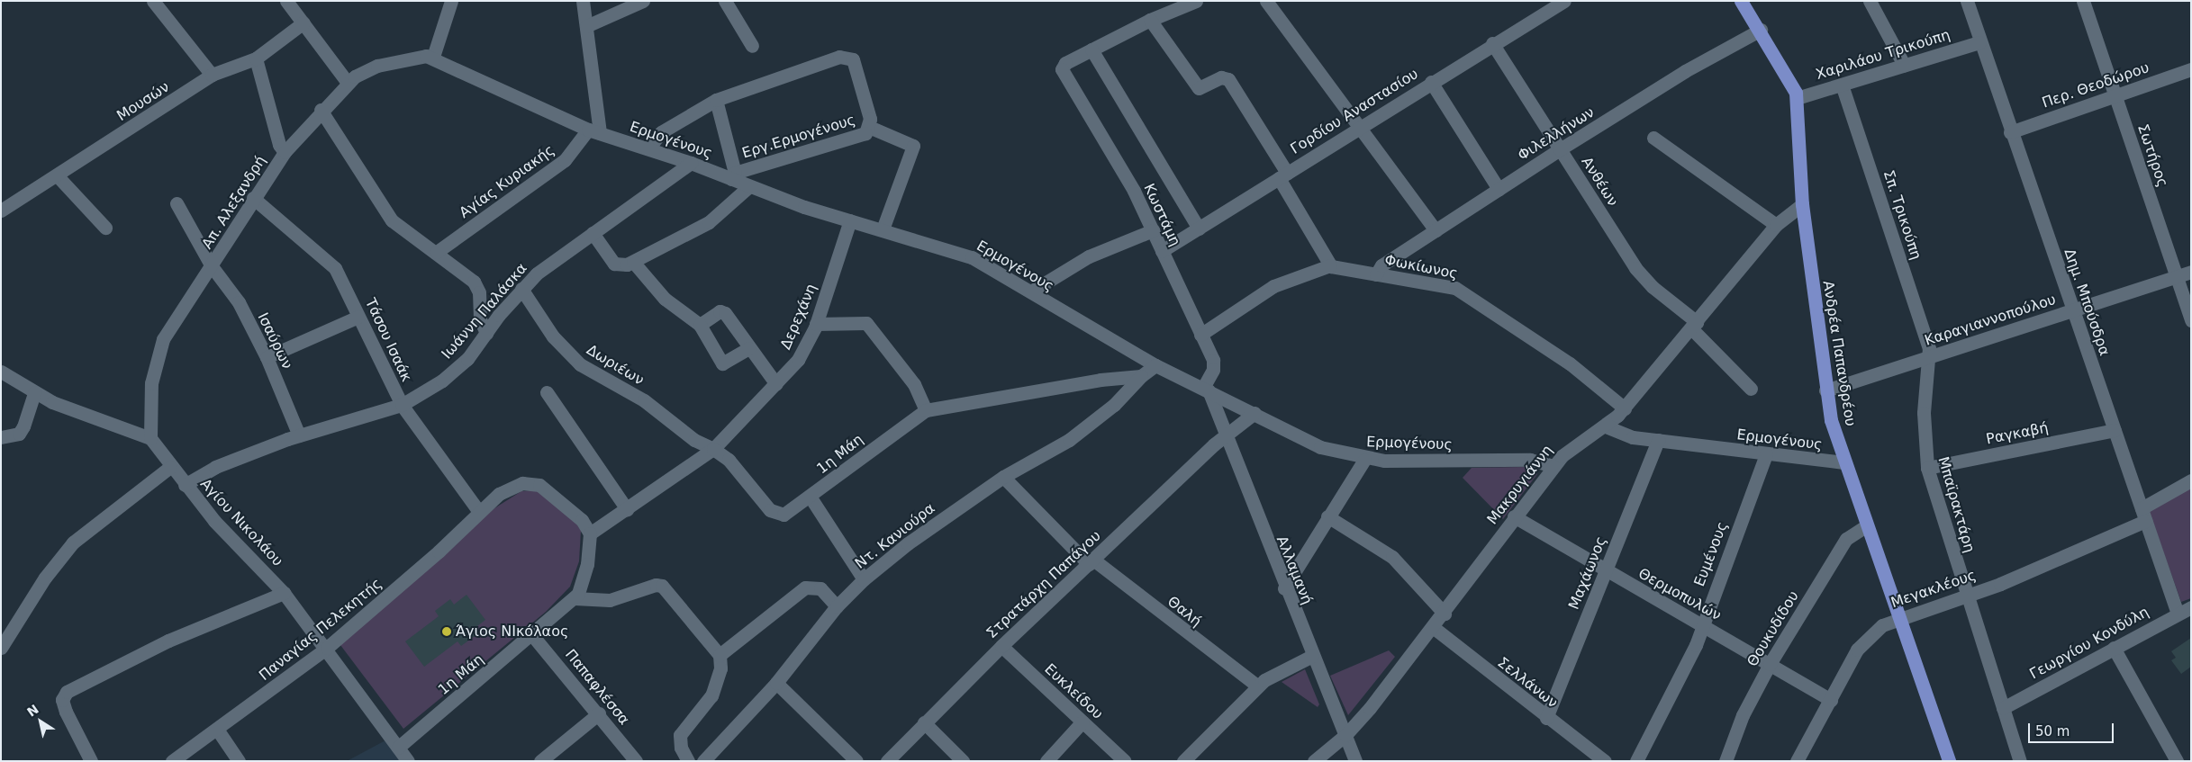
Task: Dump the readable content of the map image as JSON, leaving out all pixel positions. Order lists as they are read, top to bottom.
{
  "streets": {
    "main road": ["Ανδρέα Παπανδρέου"],
    "street": [
      "Χαριλάου Τρικούπη",
      "Περ. Θεοδώρου",
      "Μουσών",
      "Γορδίου Αναστασίου",
      "Φιλελλήνων",
      "Εργ.Ερμογένους",
      "Ερμογένους",
      "Σωτήρος",
      "Αγίας Κυριακής",
      "Ανθέων",
      "Απ. Αλεξανδρή",
      "Κωστάμη",
      "Σπ. Τρικούπη",
      "Φωκίωνος",
      "Δημ. Μπούσδρα",
      "Ιωάννη Παλάσκα",
      "Δερεχάνη",
      "Καραγιαννοπούλου",
      "Τάσου Ισαάκ",
      "Ισαύρων",
      "Δωριέων",
      "Ραγκαβή",
      "1η Μάη",
      "Μακρυγιάννη",
      "Μπαϊρακτάρη",
      "Αγίου Νικολάου",
      "Ντ. Κανιούρα",
      "Ευμένους",
      "Αλλαμανή",
      "Μαχάωνος",
      "Στρατάρχη Παπάγου",
      "Μεγακλέους",
      "Θερμοπυλών",
      "Θαλή",
      "Θουκυδίδου",
      "Παναγίας Πελεκητής",
      "Γεωργίου Κονδύλη",
      "Σελλάνων",
      "Παπαφλέσσα",
      "Ευκλείδου"
    ]
  },
  "crossings": [
    ["Χαριλάου Τρικούπη", "Σπ. Τρικούπη"],
    ["Χαριλάου Τρικούπη", "Δημ. Μπούσδρα"],
    ["Χαριλάου Τρικούπη", "Ανδρέα Παπανδρέου"],
    ["Περ. Θεοδώρου", "Σωτήρος"],
    ["Περ. Θεοδώρου", "Δημ. Μπούσδρα"],
    ["Γορδίου Αναστασίου", "Ανθέων"],
    ["Γορδίου Αναστασίου", "Κωστάμη"],
    ["Φιλελλήνων", "Ανθέων"],
    ["Φιλελλήνων", "Φωκίωνος"],
    ["Φιλελλήνων", "Ανδρέα Παπανδρέου"],
    ["Εργ.Ερμογένους", "Ερμογένους"],
    ["Ερμογένους", "Αγίας Κυριακής"],
    ["Ερμογένους", "Απ. Αλεξανδρή"],
    ["Ερμογένους", "Κωστάμη"],
    ["Ερμογένους", "Ιωάννη Παλάσκα"],
    ["Ερμογένους", "Δερεχάνη"],
    ["Ερμογένους", "Ανδρέα Παπανδρέου"],
    ["Ερμογένους", "Μακρυγιάννη"],
    ["Ερμογένους", "Ευμένους"],
    ["Ερμογένους", "Αλλαμανή"],
    ["Ερμογένους", "Μαχάωνος"],
    ["Ερμογένους", "Στρατάρχη Παπάγου"],
    ["Σωτήρος", "Καραγιαννοπούλου"],
    ["Ανθέων", "Μακρυγιάννη"],
    ["Απ. Αλεξανδρή", "Τάσου Ισαάκ"],
    ["Απ. Αλεξανδρή", "Ισαύρων"],
    ["Απ. Αλεξανδρή", "Αγίου Νικολάου"],
    ["Κωστάμη", "Αλλαμανή"],
    ["Σπ. Τρικούπη", "Καραγιαννοπούλου"],
    ["Σπ. Τρικούπη", "Μπαϊρακτάρη"],
    ["Φωκίωνος", "Μακρυγιάννη"],
    ["Δημ. Μπούσδρα", "Καραγιαννοπούλου"],
    ["Δημ. Μπούσδρα", "Ραγκαβή"],
    ["Δημ. Μπούσδρα", "Μεγακλέους"],
    ["Δημ. Μπούσδρα", "Γεωργίου Κονδύλη"],
    ["Ιωάννη Παλάσκα", "Τάσου Ισαάκ"],
    ["Ιωάννη Παλάσκα", "Ισαύρων"],
    ["Ιωάννη Παλάσκα", "Δωριέων"],
    ["Ιωάννη Παλάσκα", "Αγίου Νικολάου"],
    ["Δερεχάνη", "Δωριέων"],
    ["Δερεχάνη", "1η Μάη"],
    ["Καραγιαννοπούλου", "Ανδρέα Παπανδρέου"],
    ["Καραγιαννοπούλου", "Μπαϊρακτάρη"],
    ["Τάσου Ισαάκ", "Παναγίας Πελεκητής"],
    ["Ανδρέα Παπανδρέου", "Μακρυγιάννη"],
    ["Ανδρέα Παπανδρέου", "Μεγακλέους"],
    ["Ανδρέα Παπανδρέου", "Θουκυδίδου"],
    ["Δωριέων", "1η Μάη"],
    ["Ραγκαβή", "Μπαϊρακτάρη"],
    ["1η Μάη", "Αγίου Νικολάου"],
    ["1η Μάη", "Ντ. Κανιούρα"],
    ["1η Μάη", "Παπαφλέσσα"],
    ["Μακρυγιάννη", "Αλλαμανή"],
    ["Μακρυγιάννη", "Θερμοπυλών"],
    ["Μακρυγιάννη", "Σελλάνων"],
    ["Μπαϊρακτάρη", "Μεγακλέους"],
    ["Μπαϊρακτάρη", "Γεωργίου Κονδύλη"],
    ["Αγίου Νικολάου", "Παναγίας Πελεκητής"],
    ["Ντ. Κανιούρα", "Θαλή"],
    ["Ευμένους", "Θερμοπυλών"],
    ["Αλλαμανή", "Στρατάρχη Παπάγου"],
    ["Μαχάωνος", "Θερμοπυλών"],
    ["Μαχάωνος", "Σελλάνων"],
    ["Στρατάρχη Παπάγου", "Θαλή"],
    ["Στρατάρχη Παπάγου", "Ευκλείδου"],
    ["Μεγακλέους", "Θερμοπυλών"],
    ["Θερμοπυλών", "Θουκυδίδου"]
  ],
  "places": ["Άγιος ΝΙκόλαος"],
  "scale_bar": "50 m",
  "north": "top left"
}
